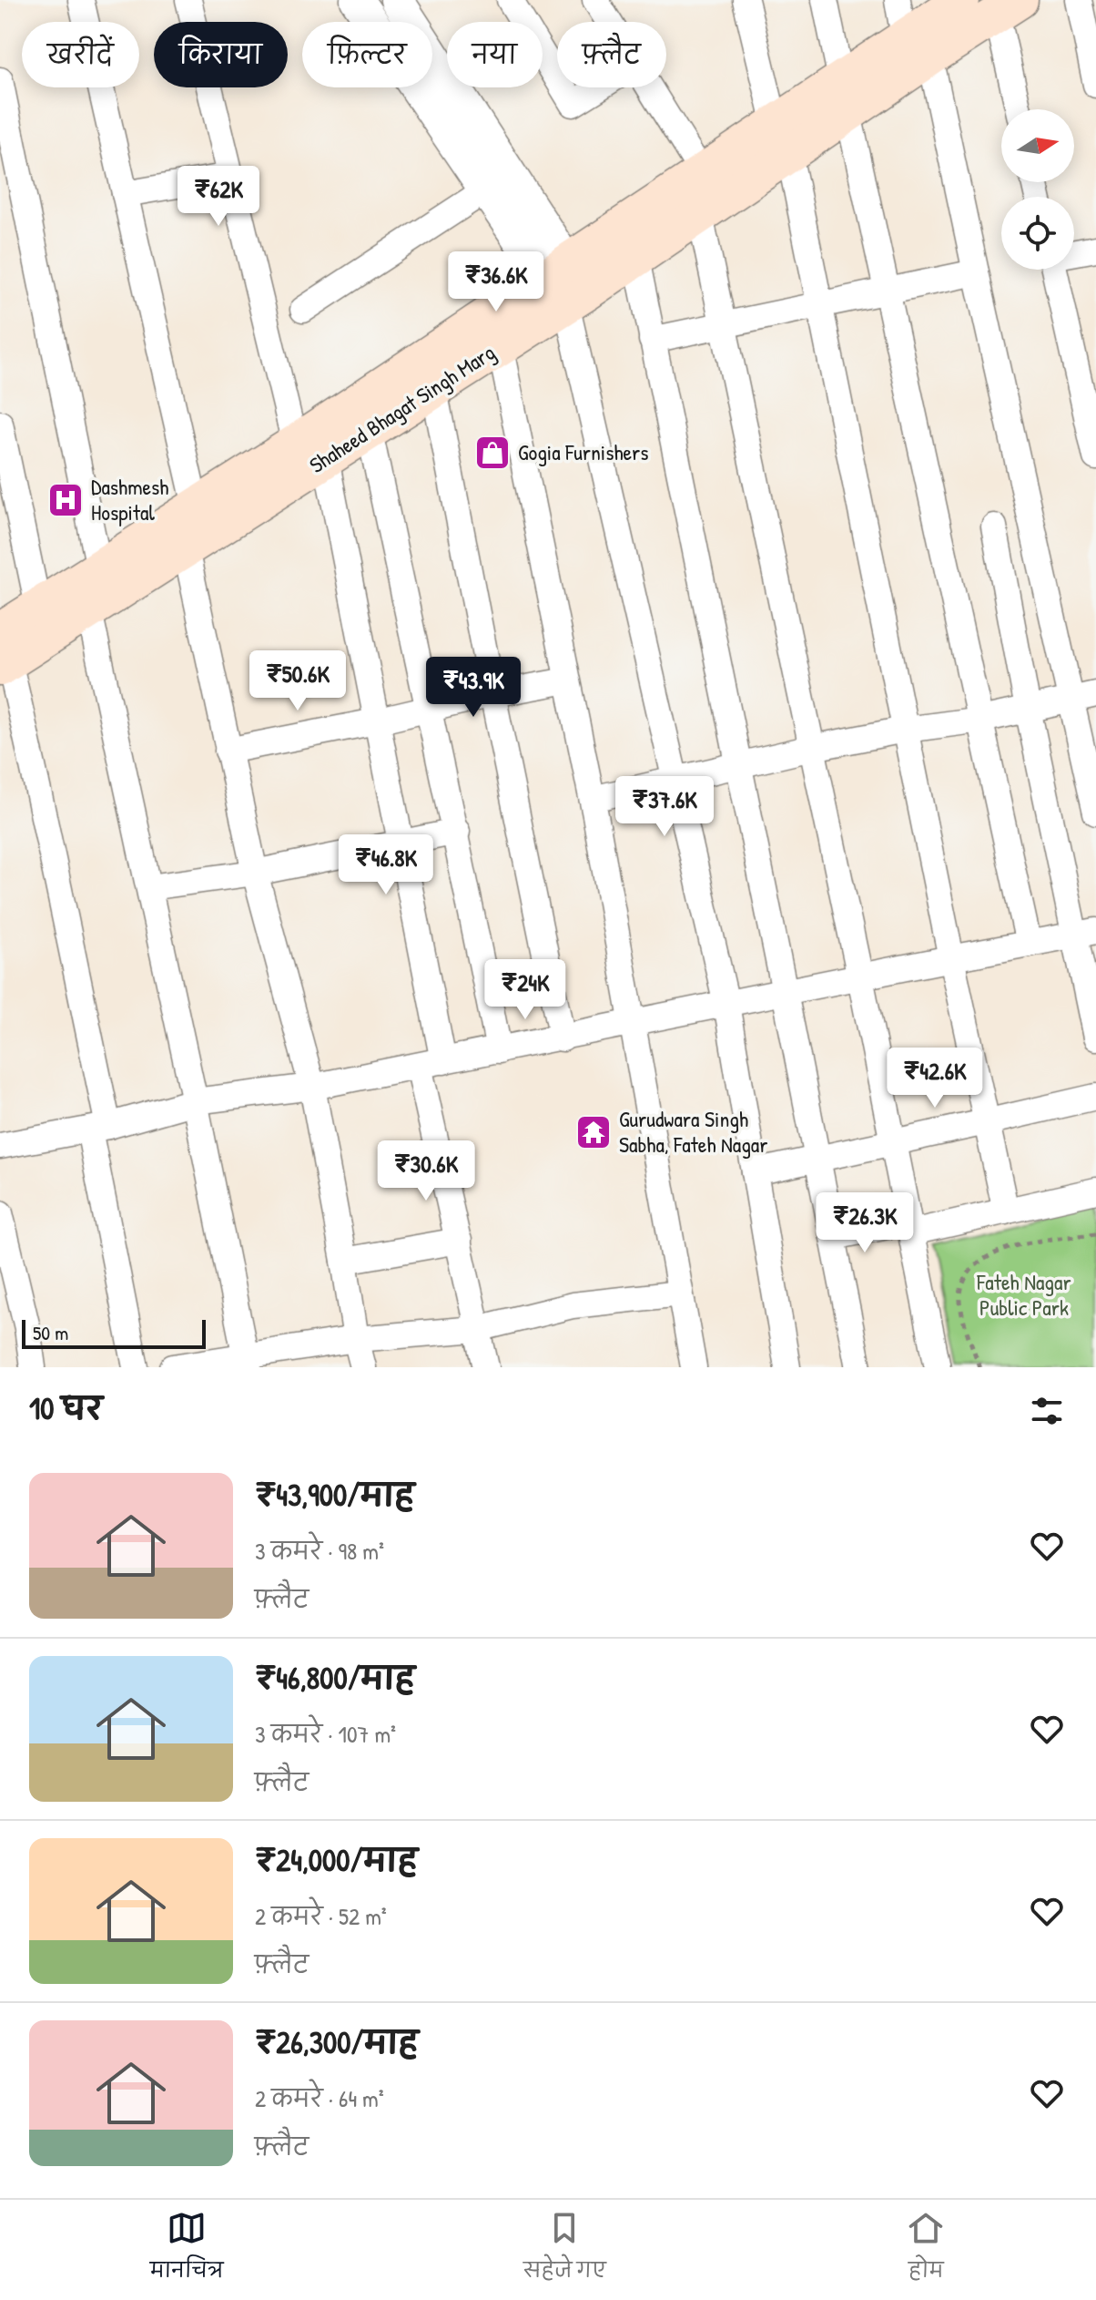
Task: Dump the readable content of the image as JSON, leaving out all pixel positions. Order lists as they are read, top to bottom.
{
  "streets": {
    "main road": ["Shaheed Bhagat Singh Marg"]
  },
  "parks": ["Fateh Nagar Public Park"],
  "places": {
    "shop": ["Gogia Furnishers"],
    "hospital": ["Dashmesh Hospital"],
    "temple": ["Gurudwara Singh Sabha, Fateh Nagar"]
  },
  "scale_bar": "50 m",
  "north": "right",
  "page": {
    "chip": [
      "खरीदें",
      "किराया",
      "फ़िल्टर",
      "नया",
      "फ़्लैट"
    ],
    "price": [
      "₹62K",
      "₹36.6K",
      "₹50.6K",
      "₹43.9K",
      "₹37.6K",
      "₹46.8K",
      "₹24K",
      "₹42.6K",
      "₹30.6K",
      "₹26.3K"
    ],
    "scale": "50 m",
    "heading": "10 घर",
    "list": [
      {
        "name": "₹43,900/माह",
        "note": "3 कमरे · 98 m² · फ़्लैट"
      },
      {
        "name": "₹46,800/माह",
        "note": "3 कमरे · 107 m² · फ़्लैट"
      },
      {
        "name": "₹24,000/माह",
        "note": "2 कमरे · 52 m² · फ़्लैट"
      },
      {
        "name": "₹26,300/माह",
        "note": "2 कमरे · 64 m² · फ़्लैट"
      }
    ],
    "tabs": ["मानचित्र", "सहेजे गए", "होम"]
  }
}
